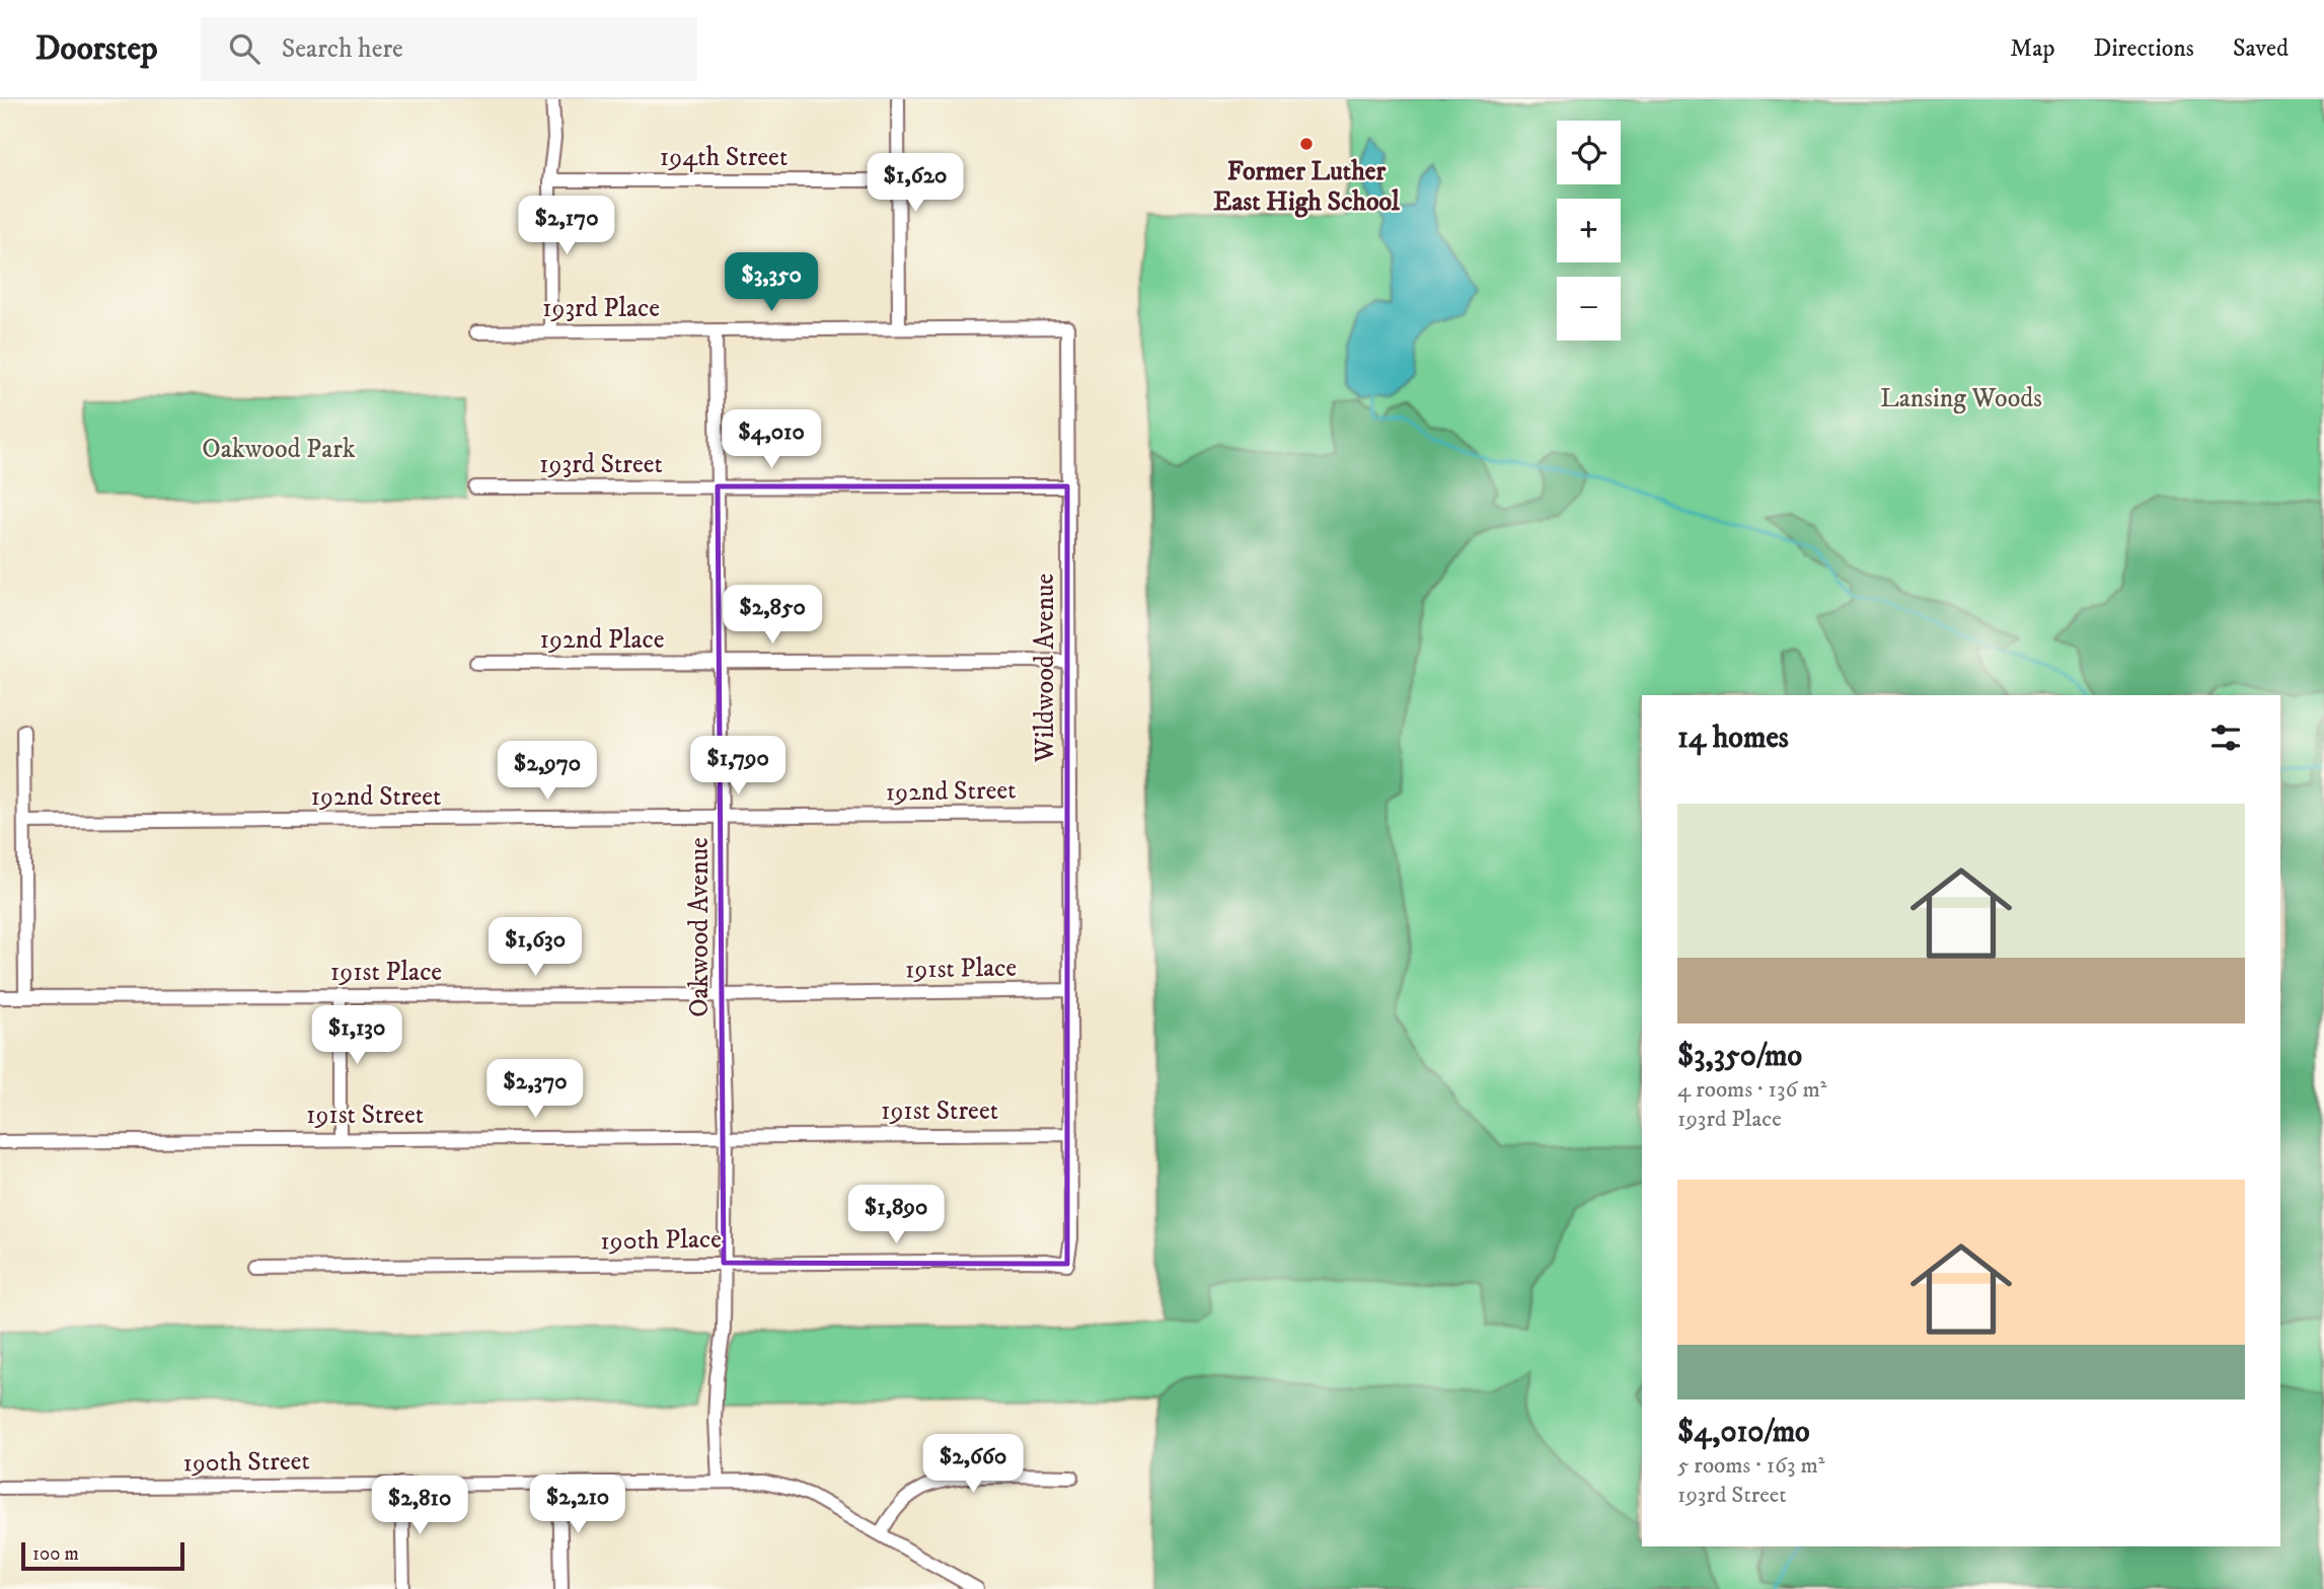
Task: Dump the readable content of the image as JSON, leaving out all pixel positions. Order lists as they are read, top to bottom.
{
  "streets": {
    "street": [
      "194th Street",
      "193rd Place",
      "193rd Street",
      "192nd Place",
      "Wildwood Avenue",
      "192nd Street",
      "Oakwood Avenue",
      "191st Place",
      "191st Street",
      "190th Place",
      "190th Street"
    ]
  },
  "crossings": [
    ["193rd Place", "Wildwood Avenue"],
    ["193rd Place", "Oakwood Avenue"],
    ["193rd Street", "Wildwood Avenue"],
    ["193rd Street", "Oakwood Avenue"],
    ["192nd Place", "Wildwood Avenue"],
    ["192nd Place", "Oakwood Avenue"],
    ["Wildwood Avenue", "192nd Street"],
    ["Wildwood Avenue", "191st Place"],
    ["Wildwood Avenue", "191st Street"],
    ["Wildwood Avenue", "190th Place"],
    ["192nd Street", "Oakwood Avenue"],
    ["Oakwood Avenue", "191st Place"],
    ["Oakwood Avenue", "191st Street"],
    ["Oakwood Avenue", "190th Place"],
    ["Oakwood Avenue", "190th Street"]
  ],
  "parks": ["Lansing Woods", "Oakwood Park"],
  "places": ["Former Luther East High School"],
  "scale_bar": "100 m",
  "page": {
    "header": "Doorstep",
    "search": "Search here",
    "nav": ["Map", "Directions", "Saved"],
    "map_buttons": ["+", "−"],
    "price": [
      "$1,620",
      "$2,170",
      "$3,350",
      "$4,010",
      "$2,850",
      "$1,790",
      "$2,970",
      "$1,630",
      "$1,130",
      "$2,370",
      "$1,890",
      "$2,660",
      "$2,210",
      "$2,810"
    ],
    "heading": "14 homes",
    "list": [
      {
        "name": "$3,350/mo",
        "note": "4 rooms · 136 m² · 193rd Place"
      },
      {
        "name": "$4,010/mo",
        "note": "5 rooms · 163 m² · 193rd Street"
      }
    ],
    "scale": "100 m"
  }
}
